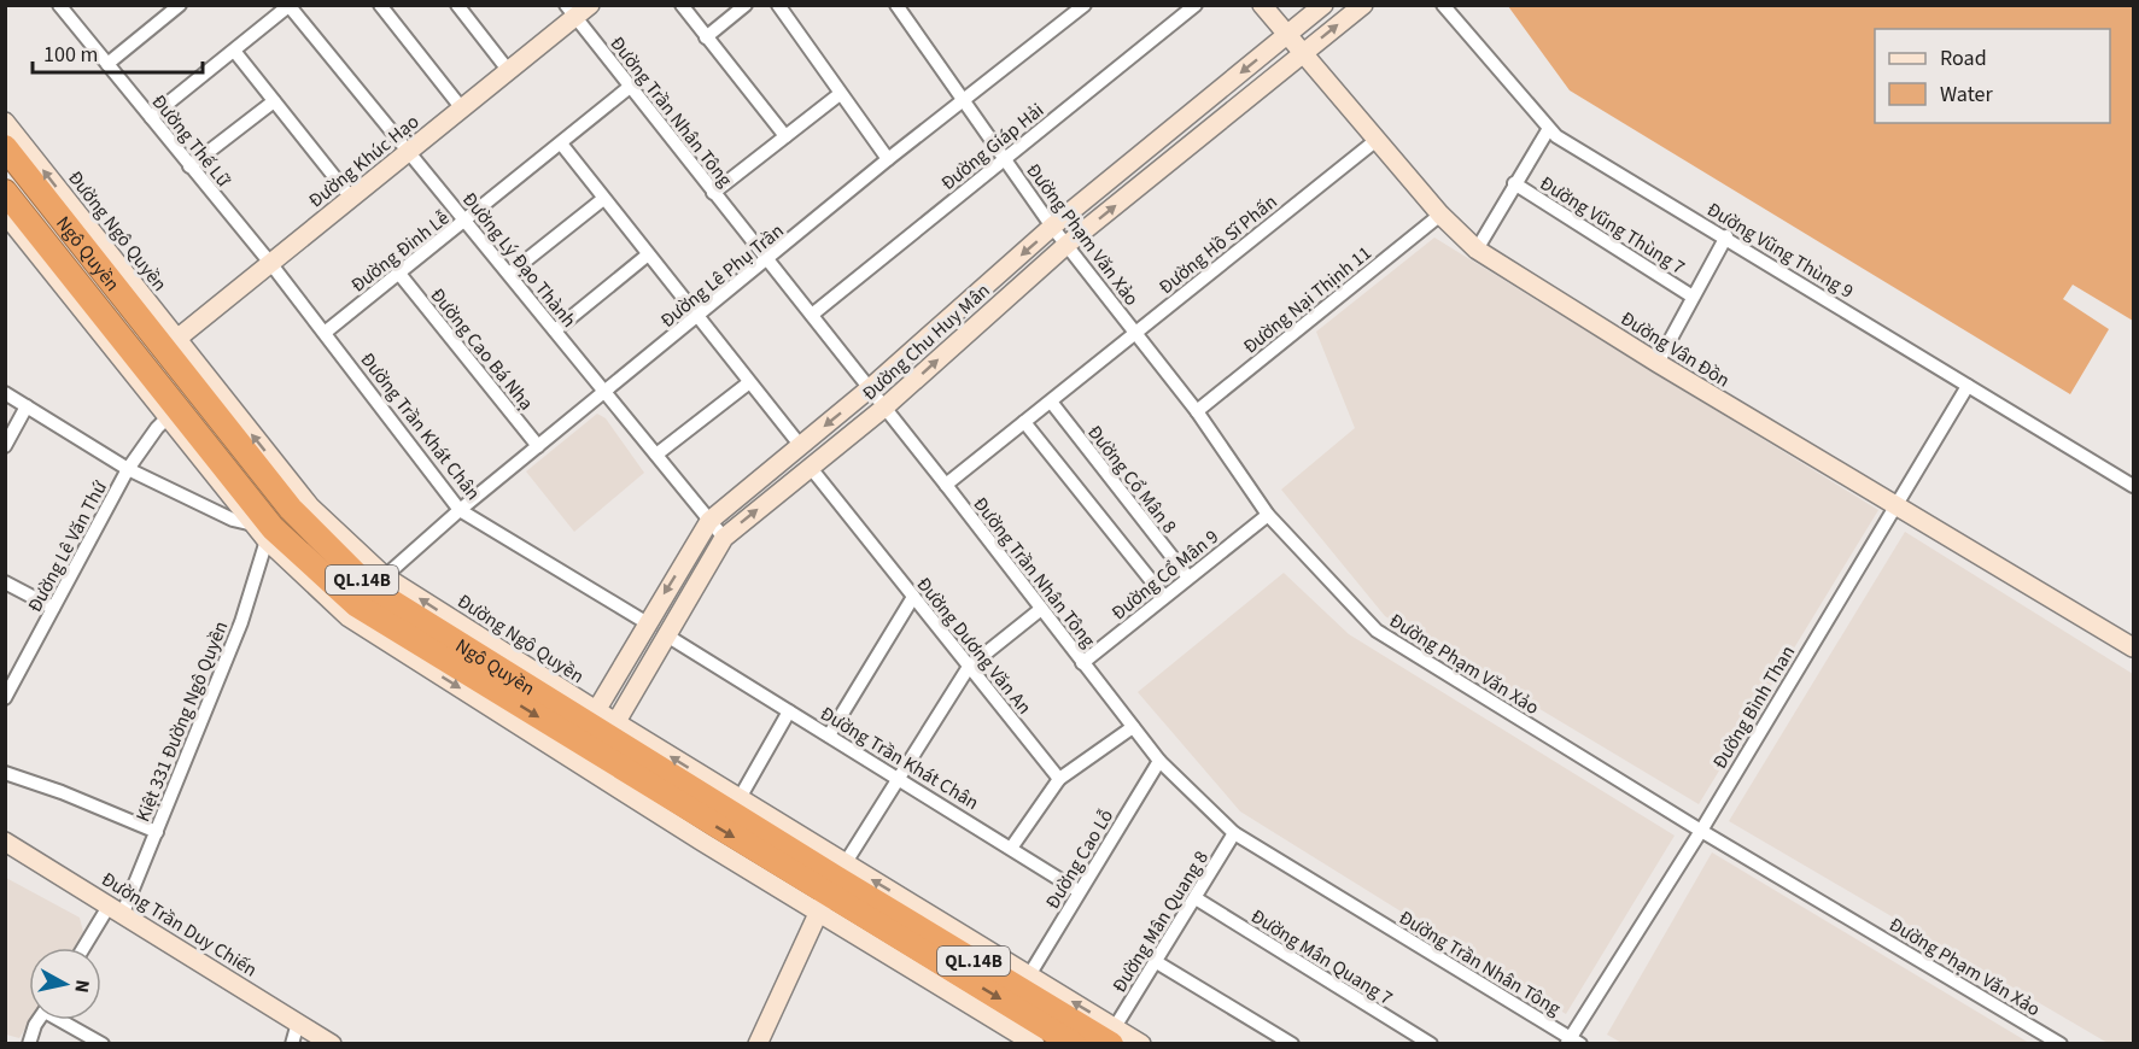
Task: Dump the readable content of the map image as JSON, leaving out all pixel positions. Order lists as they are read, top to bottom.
{
  "streets": {
    "highway": ["Ngô Quyền", "QL.14B"],
    "street": [
      "Đường Trần Nhân Tông",
      "Đường Thế Lữ",
      "Đường Giáp Hải",
      "Đường Khúc Hạo",
      "Đường Vũng Thùng 7",
      "Đường Ngô Quyền",
      "Đường Phạm Văn Xảo",
      "Đường Hồ Sĩ Phấn",
      "Đường Vũng Thùng 9",
      "Đường Đinh Lễ",
      "Đường Lý Đạo Thành",
      "Đường Lê Phụ Trần",
      "Đường Nại Thịnh 11",
      "Đường Chu Huy Mân",
      "Đường Cao Bá Nhạ",
      "Đường Vân Đồn",
      "Đường Trần Khát Chân",
      "Đường Cổ Mân 8",
      "Đường Lê Văn Thứ",
      "Đường Cổ Mân 9",
      "Đường Dương Văn An",
      "Đường Bình Than",
      "Kiệt 331 Đường Ngô Quyền",
      "Đường Cao Lỗ",
      "Đường Mân Quang 8",
      "Đường Trần Duy Chiến",
      "Đường Mân Quang 7"
    ]
  },
  "crossings": [
    ["Đường Trần Nhân Tông", "Đường Giáp Hải"],
    ["Đường Trần Nhân Tông", "Đường Khúc Hạo"],
    ["Đường Trần Nhân Tông", "Đường Hồ Sĩ Phấn"],
    ["Đường Trần Nhân Tông", "Đường Đinh Lễ"],
    ["Đường Trần Nhân Tông", "Đường Lê Phụ Trần"],
    ["Đường Trần Nhân Tông", "Đường Chu Huy Mân"],
    ["Đường Trần Nhân Tông", "Đường Cổ Mân 9"],
    ["Đường Trần Nhân Tông", "Đường Bình Than"],
    ["Đường Trần Nhân Tông", "Đường Cao Lỗ"],
    ["Đường Trần Nhân Tông", "Đường Mân Quang 8"],
    ["Đường Thế Lữ", "Đường Khúc Hạo"],
    ["Đường Thế Lữ", "Đường Trần Khát Chân"],
    ["Đường Giáp Hải", "Đường Phạm Văn Xảo"],
    ["Đường Khúc Hạo", "Đường Ngô Quyền"],
    ["Đường Khúc Hạo", "Ngô Quyền"],
    ["Đường Khúc Hạo", "Đường Lý Đạo Thành"],
    ["Đường Khúc Hạo", "Đường Trần Khát Chân"],
    ["Đường Ngô Quyền", "Ngô Quyền"],
    ["Đường Ngô Quyền", "Đường Lê Phụ Trần"],
    ["Đường Ngô Quyền", "Đường Chu Huy Mân"],
    ["Đường Ngô Quyền", "Đường Cao Lỗ"],
    ["Đường Ngô Quyền", "Đường Mân Quang 8"],
    ["Đường Phạm Văn Xảo", "Đường Hồ Sĩ Phấn"],
    ["Đường Phạm Văn Xảo", "Đường Lê Phụ Trần"],
    ["Đường Phạm Văn Xảo", "Đường Nại Thịnh 11"],
    ["Đường Phạm Văn Xảo", "Đường Chu Huy Mân"],
    ["Đường Phạm Văn Xảo", "Đường Cổ Mân 9"],
    ["Đường Phạm Văn Xảo", "Đường Bình Than"],
    ["Đường Hồ Sĩ Phấn", "Đường Vân Đồn"],
    ["Đường Hồ Sĩ Phấn", "Đường Cổ Mân 8"],
    ["Đường Vũng Thùng 9", "Đường Bình Than"],
    ["Đường Đinh Lễ", "Đường Lý Đạo Thành"],
    ["Đường Đinh Lễ", "Đường Cao Bá Nhạ"],
    ["Đường Đinh Lễ", "Đường Trần Khát Chân"],
    ["Ngô Quyền", "Đường Chu Huy Mân"],
    ["Ngô Quyền", "Kiệt 331 Đường Ngô Quyền"],
    ["Ngô Quyền", "Đường Mân Quang 8"],
    ["Đường Lý Đạo Thành", "Đường Lê Phụ Trần"],
    ["Đường Lý Đạo Thành", "Đường Chu Huy Mân"],
    ["Đường Lê Phụ Trần", "Đường Cao Bá Nhạ"],
    ["Đường Lê Phụ Trần", "Đường Trần Khát Chân"],
    ["Đường Nại Thịnh 11", "Đường Vân Đồn"],
    ["Đường Chu Huy Mân", "Đường Vân Đồn"],
    ["Đường Chu Huy Mân", "Đường Trần Khát Chân"],
    ["Đường Chu Huy Mân", "Đường Dương Văn An"],
    ["Đường Vân Đồn", "Đường Bình Than"],
    ["Đường Trần Khát Chân", "Đường Cao Lỗ"],
    ["Đường Cổ Mân 8", "Đường Cổ Mân 9"],
    ["Kiệt 331 Đường Ngô Quyền", "Đường Trần Duy Chiến"],
    ["Đường Mân Quang 8", "Đường Mân Quang 7"]
  ],
  "legend": ["Road", "Water"],
  "scale_bar": "100 m",
  "north": "right"
}
